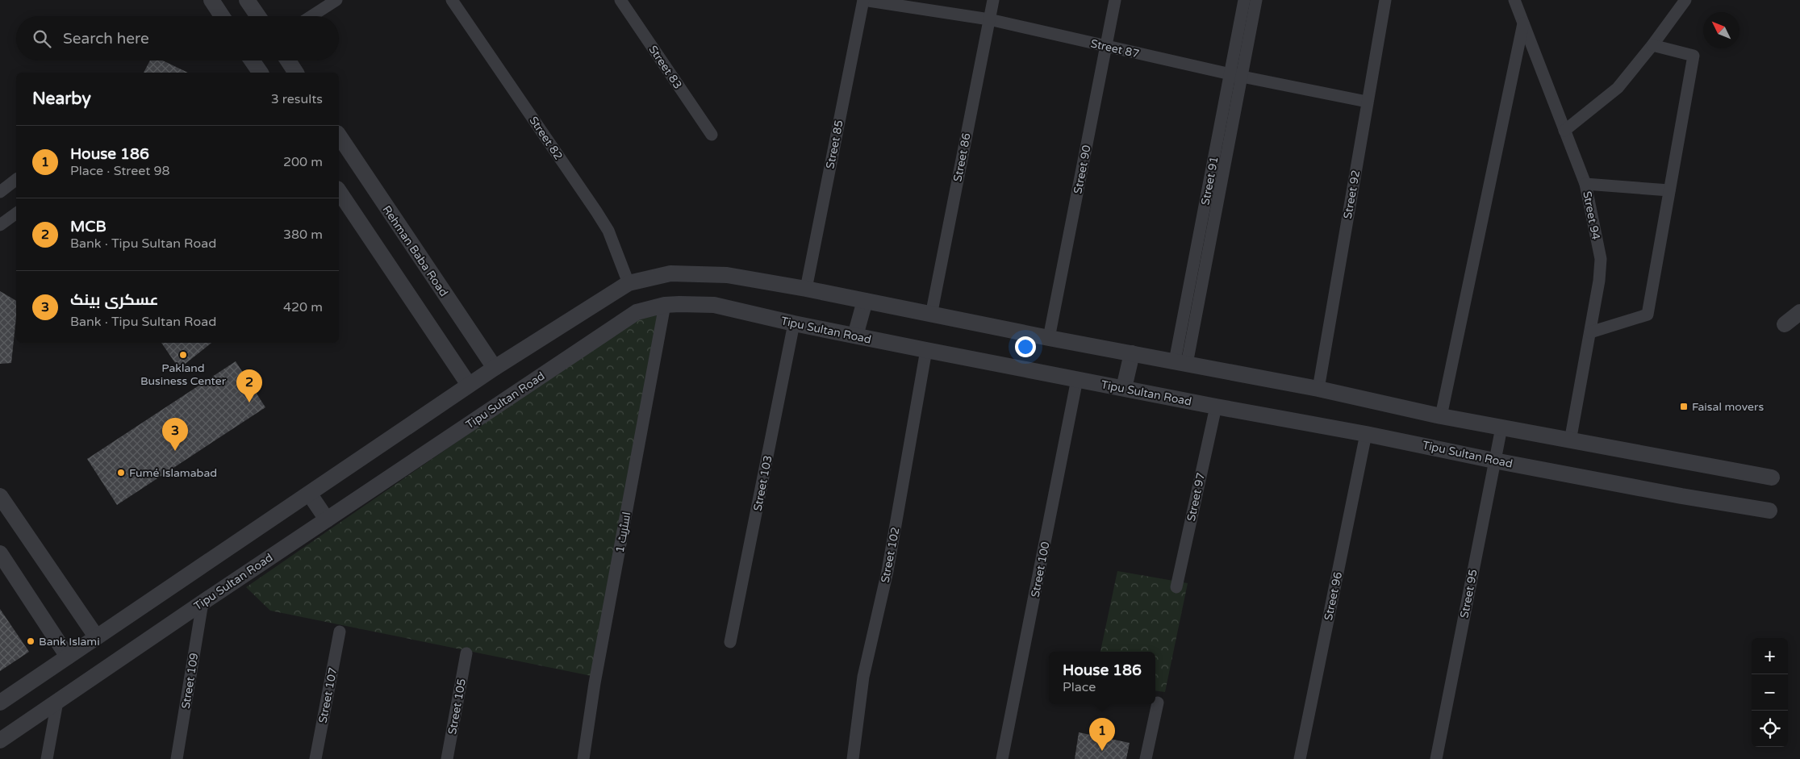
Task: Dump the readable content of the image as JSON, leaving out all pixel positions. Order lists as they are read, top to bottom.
{
  "streets": {
    "street": [
      "Street 87",
      "Street 83",
      "Street 82",
      "Street 85",
      "Street 86",
      "Street 90",
      "Street 91",
      "Street 92",
      "Street 94",
      "Rehman Baba Road",
      "Tipu Sultan Road",
      "Street 103",
      "Street 97",
      "اسٹریٹ 1",
      "Street 102",
      "Street 100",
      "Street 95",
      "Street 96",
      "Street 109",
      "Street 107",
      "Street 105"
    ]
  },
  "crossings": [
    ["Street 87", "Street 85"],
    ["Street 87", "Street 86"],
    ["Street 87", "Street 90"],
    ["Street 87", "Street 91"],
    ["Street 87", "Street 92"],
    ["Tipu Sultan Road", "Street 103"],
    ["Tipu Sultan Road", "Street 97"],
    ["Tipu Sultan Road", "اسٹریٹ 1"],
    ["Tipu Sultan Road", "Street 102"],
    ["Tipu Sultan Road", "Street 100"],
    ["Tipu Sultan Road", "Street 95"],
    ["Tipu Sultan Road", "Street 96"],
    ["Tipu Sultan Road", "Street 109"]
  ],
  "places": {
    "other": ["Pakland Business Center", "Fumé Islamabad", "Bank Islami"],
    "transit": ["Faisal movers"]
  },
  "north": "top left",
  "page": {
    "search": "Search here",
    "heading": ["Nearby", "3 results"],
    "list": [
      {
        "mark": "1",
        "name": "House 186",
        "note": "Place · Street 98",
        "value": "200 m"
      },
      {
        "mark": "2",
        "name": "MCB",
        "note": "Bank · Tipu Sultan Road",
        "value": "380 m"
      },
      {
        "mark": "3",
        "name": "عسکری بینک",
        "note": "Bank · Tipu Sultan Road",
        "value": "420 m"
      }
    ],
    "pins": ["2", "3", "1"],
    "map_buttons": ["+", "−"],
    "popup": ["House 186", "Place"]
  }
}
